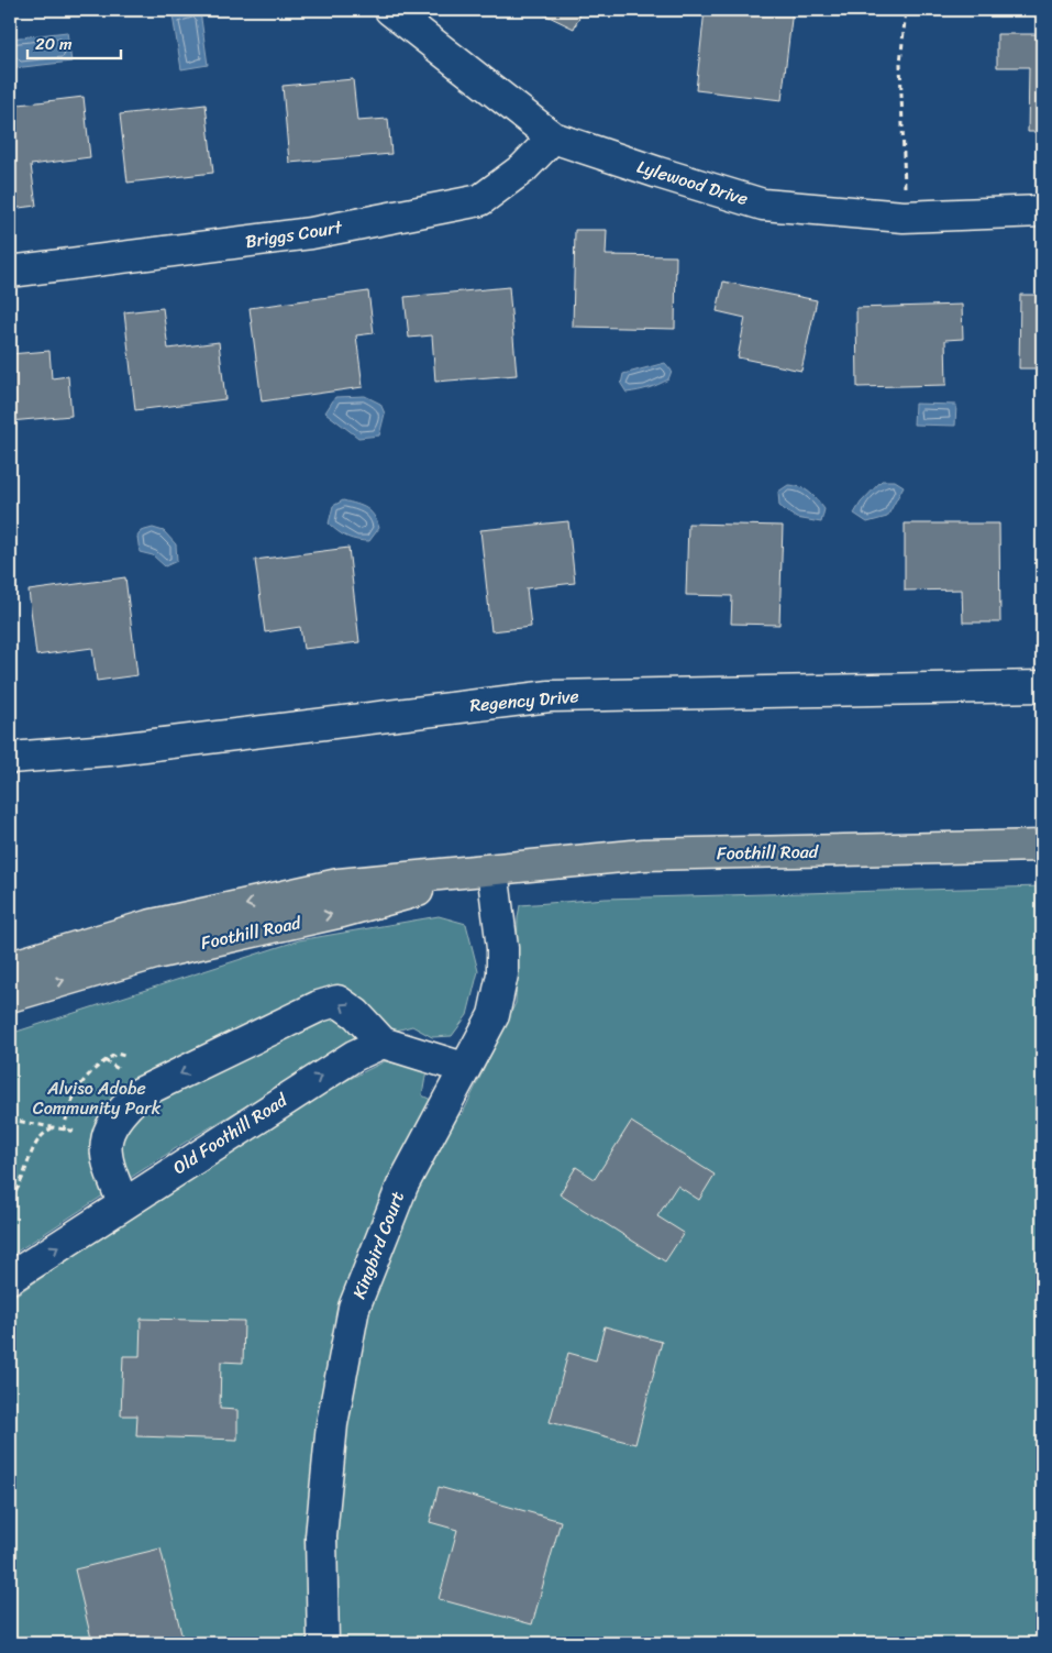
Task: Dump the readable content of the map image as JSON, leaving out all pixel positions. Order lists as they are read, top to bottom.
{
  "streets": {
    "main road": ["Foothill Road"],
    "street": [
      "Lylewood Drive",
      "Briggs Court",
      "Regency Drive",
      "Old Foothill Road",
      "Kingbird Court"
    ]
  },
  "crossings": [
    ["Lylewood Drive", "Briggs Court"],
    ["Foothill Road", "Kingbird Court"]
  ],
  "one_way": ["Old Foothill Road"],
  "parks": ["Alviso Adobe Community Park"],
  "scale_bar": "20 m"
}
